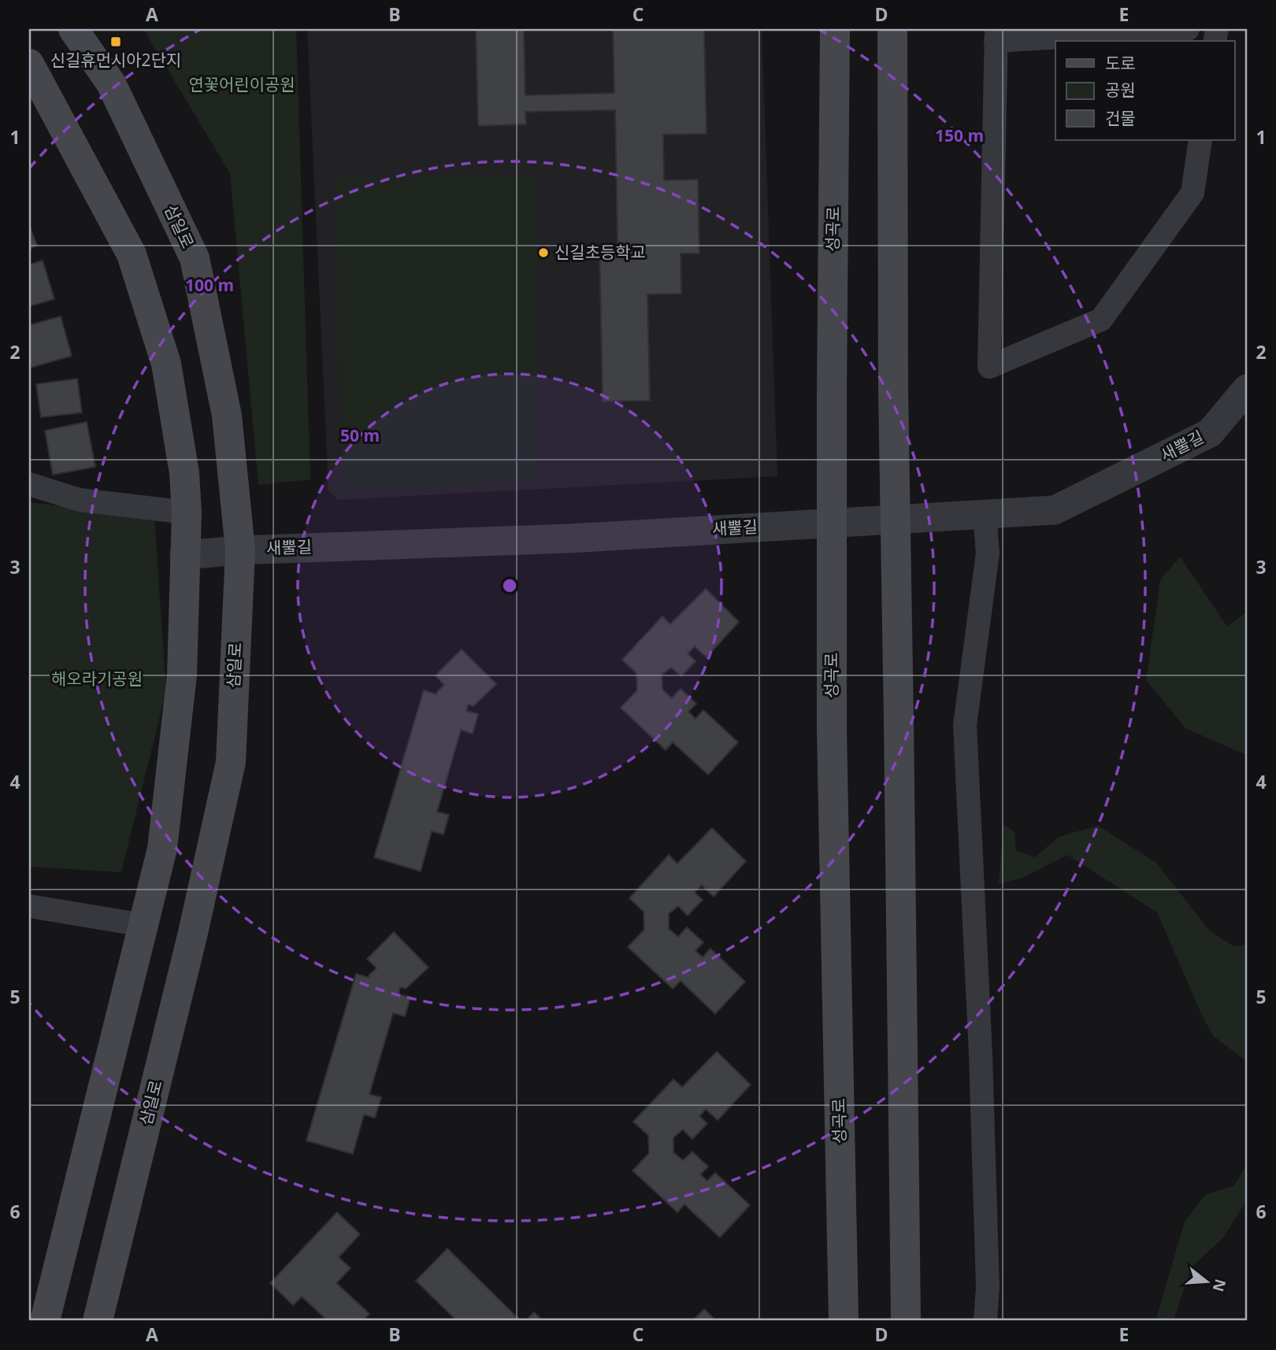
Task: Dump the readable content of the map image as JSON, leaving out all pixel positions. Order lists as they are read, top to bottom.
{
  "streets": {
    "main road": ["삼일로", "성곡로"],
    "street": ["새뿔길"]
  },
  "crossings": [
    ["삼일로", "새뿔길"]
  ],
  "parks": ["연꽃어린이공원", "해오라기공원"],
  "places": {
    "transit": ["신길휴먼시아2단지"],
    "other": ["신길초등학교"]
  },
  "legend": ["도로", "공원", "건물"],
  "north": "right",
  "grid": {
    "columns": [
      "A",
      "B",
      "C",
      "D",
      "E"
    ],
    "rows": [
      "1",
      "2",
      "3",
      "4",
      "5",
      "6"
    ]
  },
  "rings": ["150 m", "100 m", "50 m"]
}
